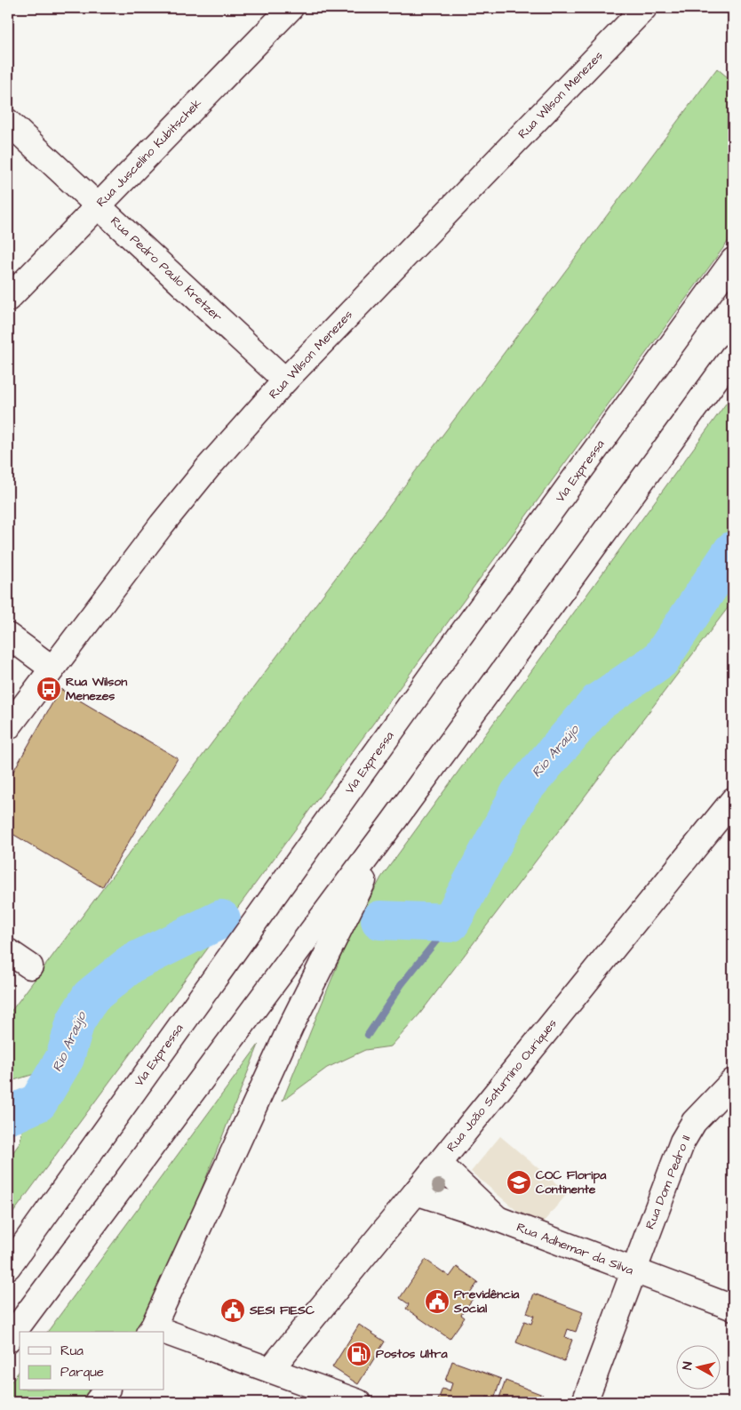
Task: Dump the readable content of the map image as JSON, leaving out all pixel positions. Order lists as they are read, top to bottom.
{
  "streets": {
    "main road": [
      "Rua Wilson Menezes",
      "Rua Juscelino Kubitschek",
      "Rua Pedro Paulo Kretzer",
      "Via Expressa",
      "Rua João Saturnino Ouriques",
      "Rua Dom Pedro II",
      "Rua Adhemar da Silva"
    ]
  },
  "crossings": [
    ["Rua Wilson Menezes", "Rua Pedro Paulo Kretzer"],
    ["Rua Juscelino Kubitschek", "Rua Pedro Paulo Kretzer"],
    ["Rua João Saturnino Ouriques", "Rua Adhemar da Silva"],
    ["Rua Dom Pedro II", "Rua Adhemar da Silva"]
  ],
  "water": ["Rio Araújo"],
  "places": {
    "bus stop": ["Rua Wilson Menezes"],
    "school or university": ["COC Floripa Continente"],
    "public building": ["Previdência Social", "SESI FIESC"],
    "fuel station": ["Postos Ultra"]
  },
  "legend": ["Rua", "Parque"],
  "north": "left"
}
